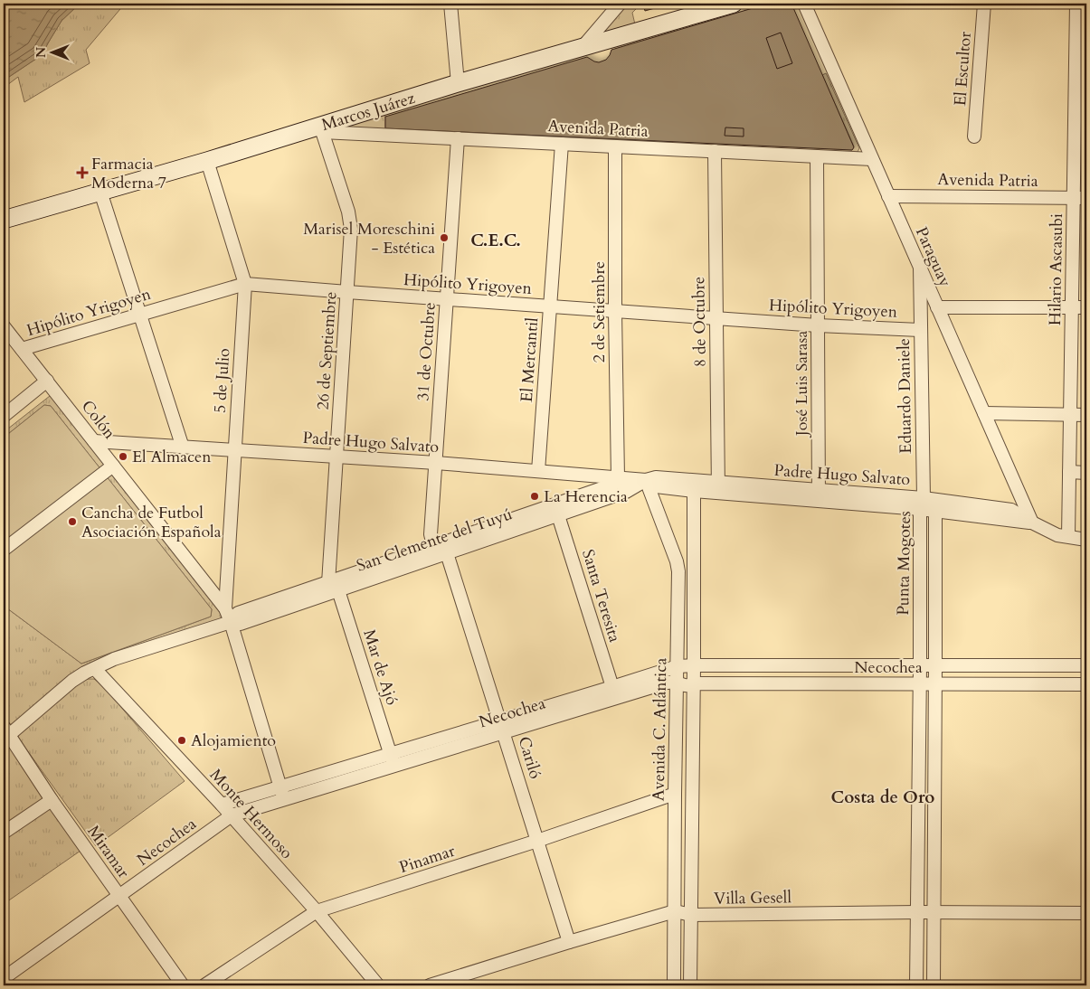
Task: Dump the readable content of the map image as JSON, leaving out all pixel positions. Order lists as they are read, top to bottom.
{
  "streets": {
    "main road": ["Marcos Juárez"],
    "street": [
      "El Escultor",
      "Avenida Patria",
      "Paraguay",
      "Hilario Ascasubi",
      "Hipólito Yrigoyen",
      "2 de Setiembre",
      "8 de Octubre",
      "26 de Septiembre",
      "31 de Octubre",
      "El Mercantil",
      "5 de Julio",
      "José Luis Sarasa",
      "Eduardo Daniele",
      "Colón",
      "Padre Hugo Salvato",
      "San Clemente del Tuyú",
      "Punta Mogotes",
      "Santa Teresita",
      "Mar de Ajó",
      "Necochea",
      "Avenida C. Atlántica",
      "Cariló",
      "Monte Hermoso",
      "Miramar",
      "Pinamar",
      "Villa Gesell"
    ]
  },
  "crossings": [
    ["Marcos Juárez", "Avenida Patria"],
    ["Marcos Juárez", "26 de Septiembre"],
    ["Marcos Juárez", "5 de Julio"],
    ["Avenida Patria", "Paraguay"],
    ["Avenida Patria", "Hilario Ascasubi"],
    ["Avenida Patria", "2 de Setiembre"],
    ["Avenida Patria", "8 de Octubre"],
    ["Avenida Patria", "26 de Septiembre"],
    ["Avenida Patria", "31 de Octubre"],
    ["Avenida Patria", "El Mercantil"],
    ["Avenida Patria", "José Luis Sarasa"],
    ["Paraguay", "Eduardo Daniele"],
    ["Paraguay", "Padre Hugo Salvato"],
    ["Hilario Ascasubi", "Padre Hugo Salvato"],
    ["Hipólito Yrigoyen", "2 de Setiembre"],
    ["Hipólito Yrigoyen", "8 de Octubre"],
    ["Hipólito Yrigoyen", "26 de Septiembre"],
    ["Hipólito Yrigoyen", "31 de Octubre"],
    ["Hipólito Yrigoyen", "El Mercantil"],
    ["Hipólito Yrigoyen", "5 de Julio"],
    ["Hipólito Yrigoyen", "José Luis Sarasa"],
    ["Hipólito Yrigoyen", "Eduardo Daniele"],
    ["Hipólito Yrigoyen", "Colón"],
    ["2 de Setiembre", "Padre Hugo Salvato"],
    ["2 de Setiembre", "San Clemente del Tuyú"],
    ["8 de Octubre", "Padre Hugo Salvato"],
    ["26 de Septiembre", "Padre Hugo Salvato"],
    ["26 de Septiembre", "San Clemente del Tuyú"],
    ["26 de Septiembre", "Mar de Ajó"],
    ["31 de Octubre", "Padre Hugo Salvato"],
    ["31 de Octubre", "San Clemente del Tuyú"],
    ["El Mercantil", "Padre Hugo Salvato"],
    ["5 de Julio", "Colón"],
    ["5 de Julio", "Padre Hugo Salvato"],
    ["José Luis Sarasa", "Padre Hugo Salvato"],
    ["Eduardo Daniele", "Padre Hugo Salvato"],
    ["Eduardo Daniele", "Punta Mogotes"],
    ["Colón", "Padre Hugo Salvato"],
    ["Colón", "San Clemente del Tuyú"],
    ["Colón", "Necochea"],
    ["Padre Hugo Salvato", "San Clemente del Tuyú"],
    ["Padre Hugo Salvato", "Punta Mogotes"],
    ["Padre Hugo Salvato", "Avenida C. Atlántica"],
    ["San Clemente del Tuyú", "Santa Teresita"],
    ["San Clemente del Tuyú", "Mar de Ajó"],
    ["San Clemente del Tuyú", "Avenida C. Atlántica"],
    ["San Clemente del Tuyú", "Cariló"],
    ["San Clemente del Tuyú", "Monte Hermoso"],
    ["San Clemente del Tuyú", "Miramar"],
    ["Punta Mogotes", "Necochea"],
    ["Punta Mogotes", "Villa Gesell"],
    ["Santa Teresita", "Necochea"],
    ["Mar de Ajó", "Necochea"],
    ["Necochea", "Avenida C. Atlántica"],
    ["Necochea", "Cariló"],
    ["Necochea", "Monte Hermoso"],
    ["Necochea", "Miramar"],
    ["Avenida C. Atlántica", "Pinamar"],
    ["Avenida C. Atlántica", "Villa Gesell"],
    ["Cariló", "Pinamar"],
    ["Cariló", "Villa Gesell"],
    ["Monte Hermoso", "Pinamar"]
  ],
  "districts": ["C.E.C.", "Costa de Oro"],
  "places": {
    "health": ["Farmacia Moderna 7"],
    "other": [
      "Marisel Moreschini - Estética",
      "El Almacen",
      "La Herencia",
      "Cancha de Futbol Asociación Española",
      "Alojamiento"
    ]
  },
  "north": "left"
}
